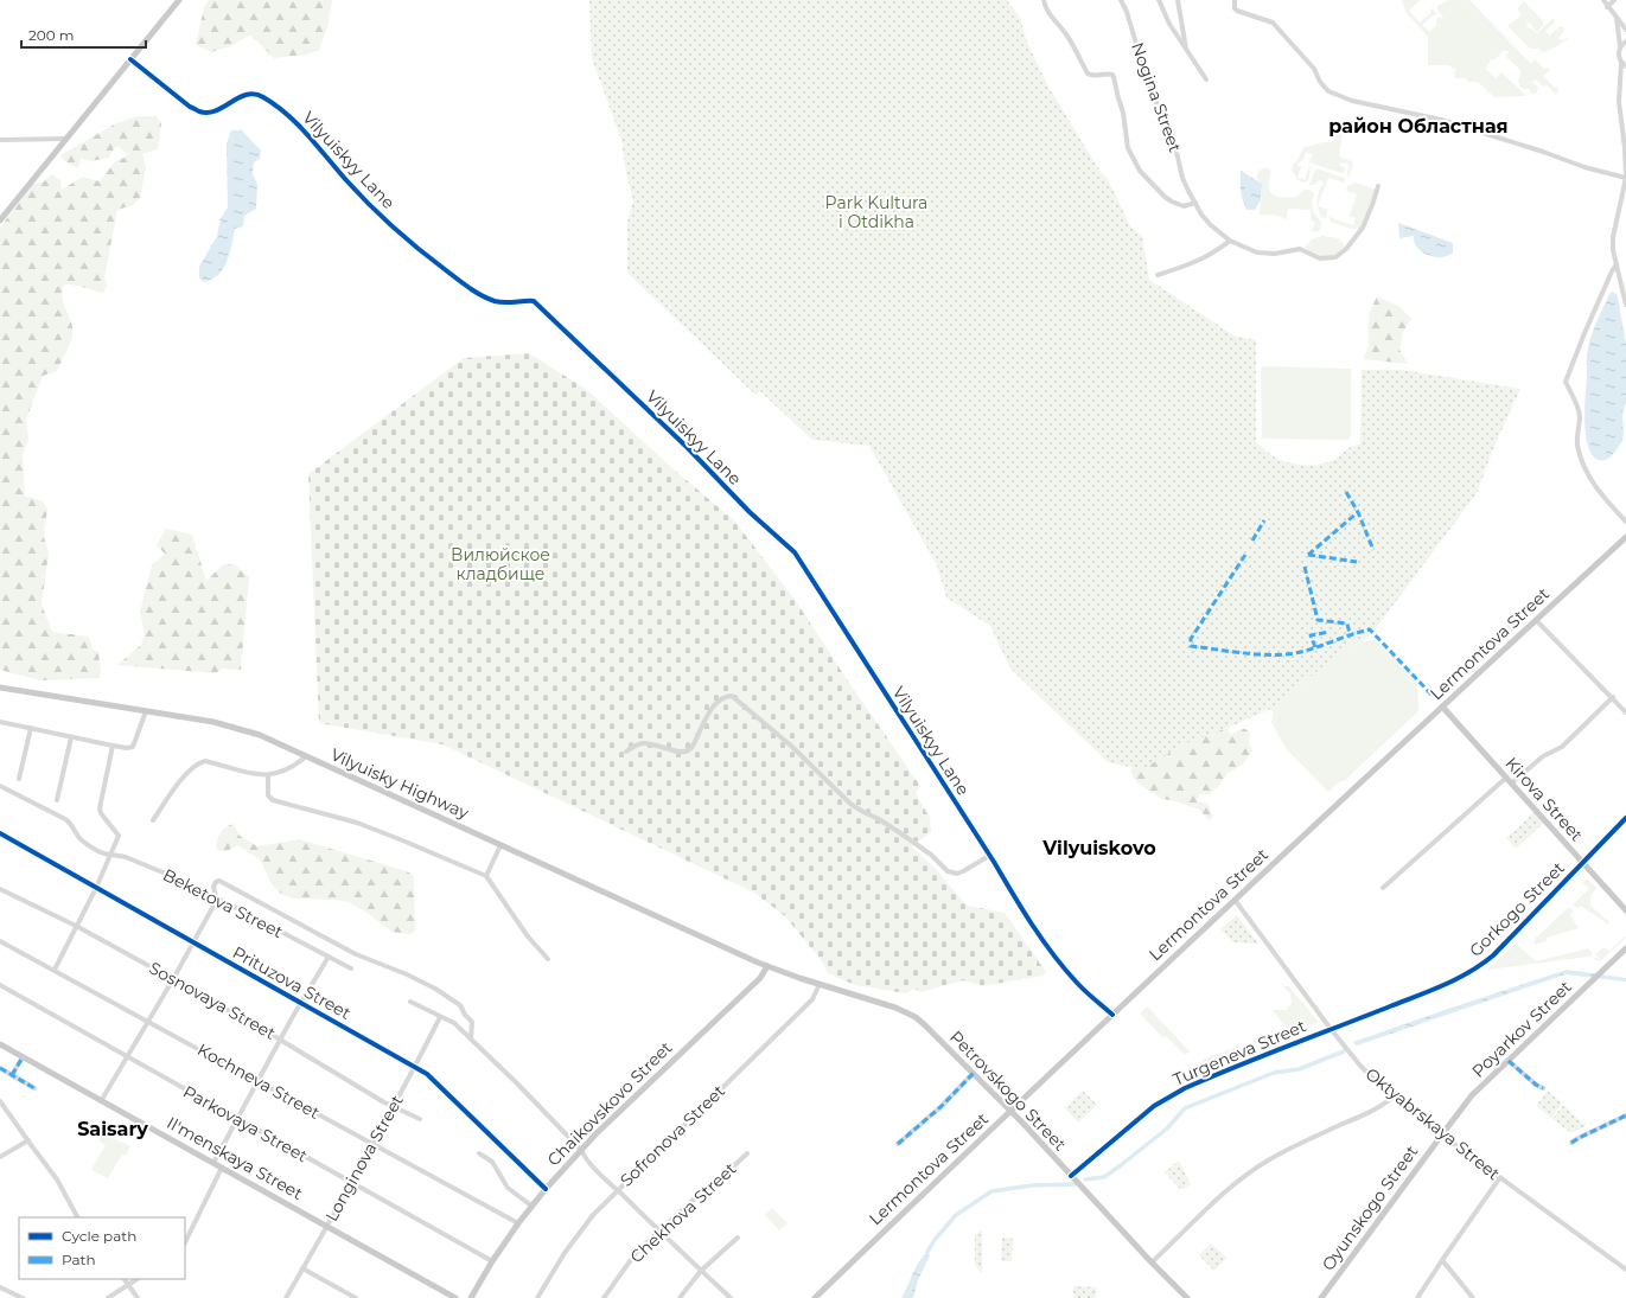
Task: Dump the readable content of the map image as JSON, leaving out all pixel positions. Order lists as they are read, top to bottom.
{
  "streets": {
    "main road": [
      "Lermontova Street",
      "Vilyuisky Highway",
      "Kirova Street",
      "Poyarkov Street",
      "Petrovskogo Street",
      "Chaikovskovo Street",
      "Il'menskaya Street",
      "Oyunskogo Street"
    ],
    "street": [
      "Nogina Street",
      "Vilyuiskyy Lane",
      "Beketova Street",
      "Gorkogo Street",
      "Prituzova Street",
      "Sosnovaya Street",
      "Turgeneva Street",
      "Kochneva Street",
      "Parkovaya Street",
      "Oktyabrskaya Street",
      "Sofronova Street",
      "Longinova Street",
      "Chekhova Street"
    ]
  },
  "crossings": [
    ["Vilyuiskyy Lane", "Lermontova Street"],
    ["Lermontova Street", "Kirova Street"],
    ["Lermontova Street", "Petrovskogo Street"],
    ["Lermontova Street", "Oktyabrskaya Street"],
    ["Vilyuisky Highway", "Petrovskogo Street"],
    ["Vilyuisky Highway", "Chaikovskovo Street"],
    ["Kirova Street", "Gorkogo Street"],
    ["Gorkogo Street", "Turgeneva Street"],
    ["Gorkogo Street", "Oktyabrskaya Street"],
    ["Prituzova Street", "Chaikovskovo Street"],
    ["Prituzova Street", "Longinova Street"],
    ["Sosnovaya Street", "Longinova Street"],
    ["Poyarkov Street", "Oktyabrskaya Street"],
    ["Poyarkov Street", "Oyunskogo Street"],
    ["Turgeneva Street", "Petrovskogo Street"],
    ["Turgeneva Street", "Oktyabrskaya Street"],
    ["Kochneva Street", "Chaikovskovo Street"],
    ["Kochneva Street", "Longinova Street"],
    ["Petrovskogo Street", "Chaikovskovo Street"],
    ["Petrovskogo Street", "Sofronova Street"],
    ["Chaikovskovo Street", "Parkovaya Street"],
    ["Parkovaya Street", "Longinova Street"],
    ["Oktyabrskaya Street", "Oyunskogo Street"],
    ["Il'menskaya Street", "Longinova Street"]
  ],
  "districts": ["район Областная", "Vilyuiskovo", "Saisary"],
  "parks": ["Park Kultura i Otdikha", "Вилюйское кладбище"],
  "legend": ["Cycle path", "Path"],
  "scale_bar": "200 m"
}
